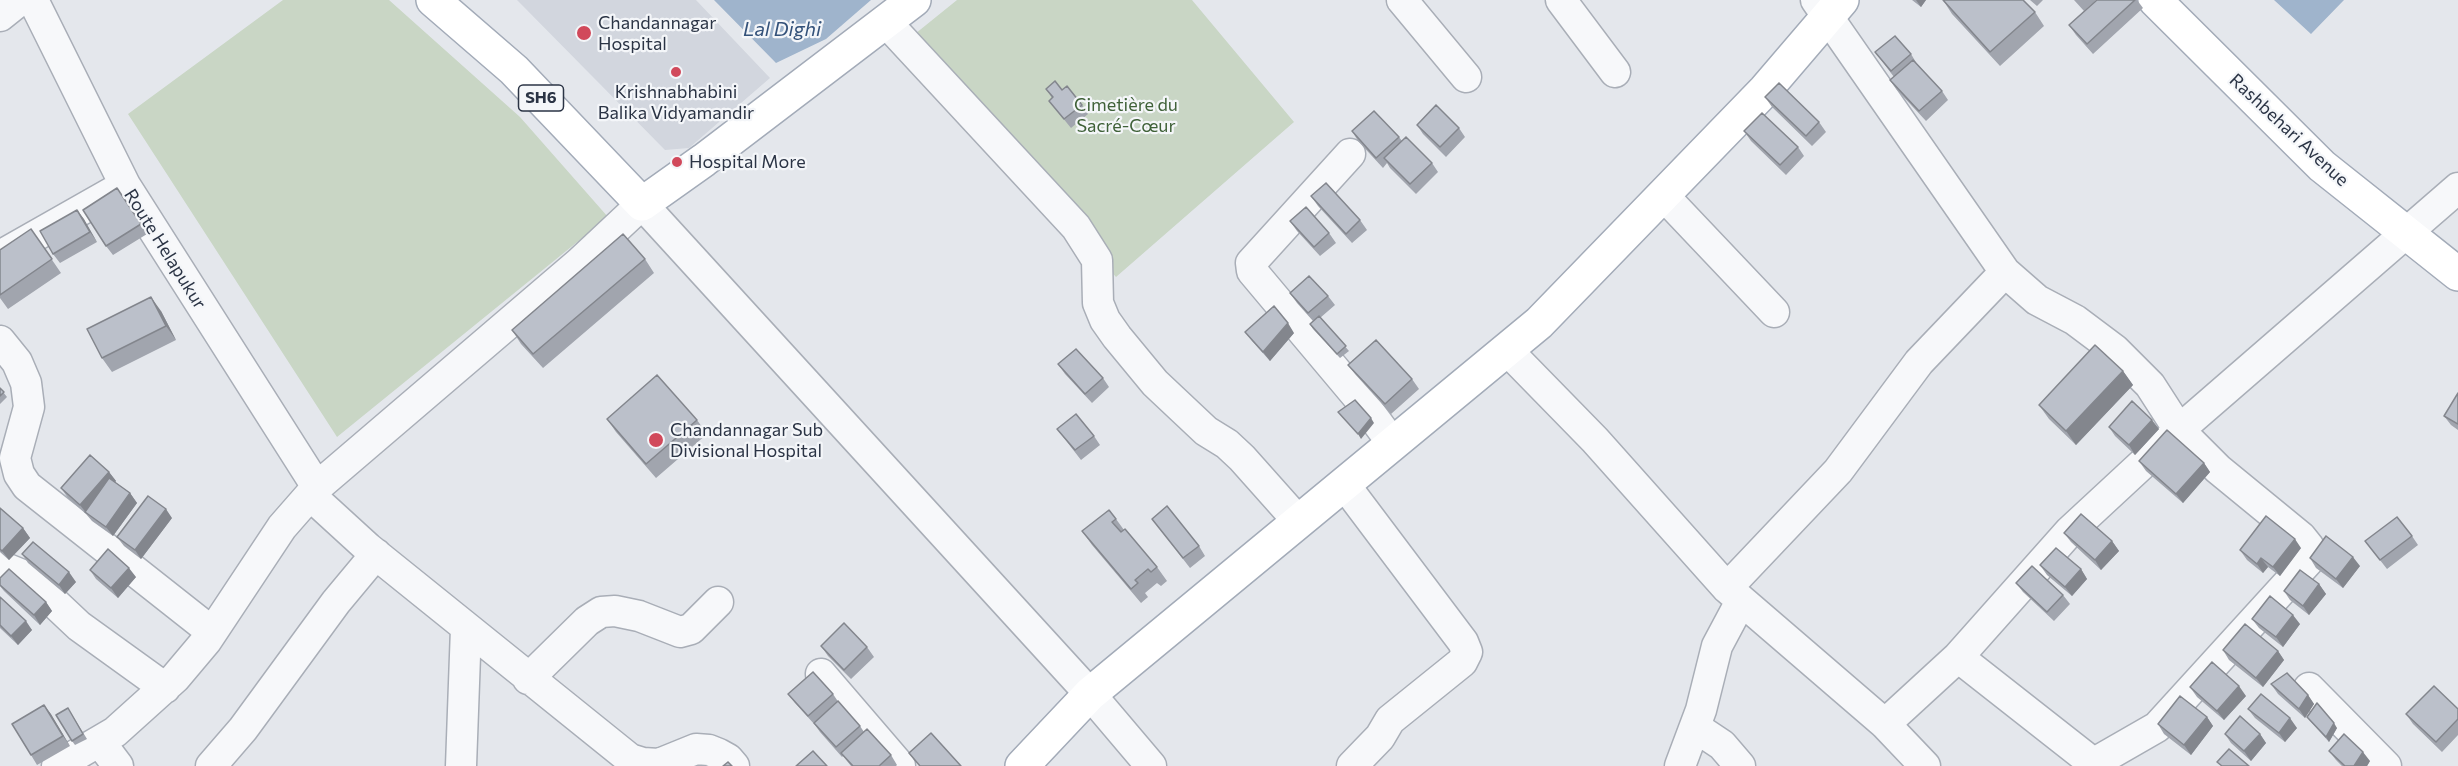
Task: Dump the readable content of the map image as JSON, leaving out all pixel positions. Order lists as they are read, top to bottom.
{
  "streets": {
    "main road": ["SH6", "Rashbehari Avenue"],
    "street": ["Route Helapukur"]
  },
  "water": ["Lal Dighi"],
  "parks": ["Cimetière du Sacré-Cœur"],
  "places": [
    "Chandannagar Hospital",
    "Krishnabhabini Balika Vidyamandir",
    "Hospital More",
    "Chandannagar Sub Divisional Hospital"
  ]
}
